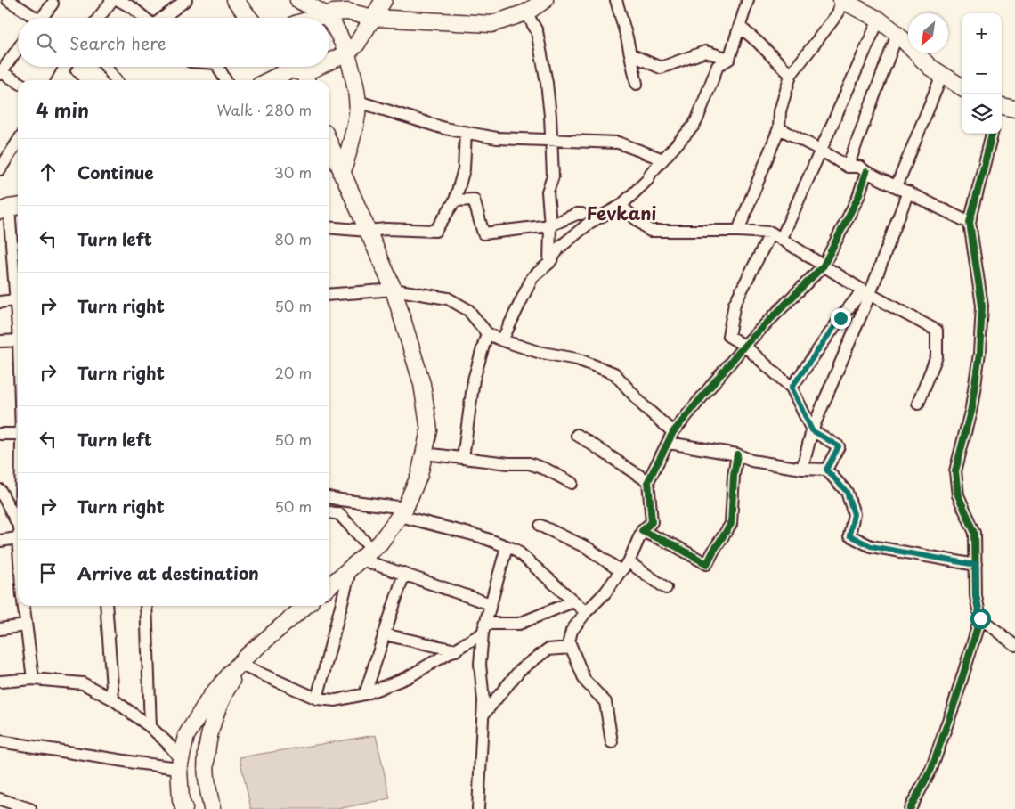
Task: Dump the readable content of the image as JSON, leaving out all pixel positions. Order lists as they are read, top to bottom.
{
  "districts": ["Fevkani"],
  "north": "bottom left",
  "page": {
    "map_buttons": ["+", "−"],
    "search": "Search here",
    "heading": ["4 min", "Walk · 280 m"],
    "list": [
      ["Continue", "30 m"],
      ["Turn left", "80 m"],
      ["Turn right", "50 m"],
      ["Turn right", "20 m"],
      ["Turn left", "50 m"],
      ["Turn right", "50 m"],
      "Arrive at destination"
    ]
  }
}
